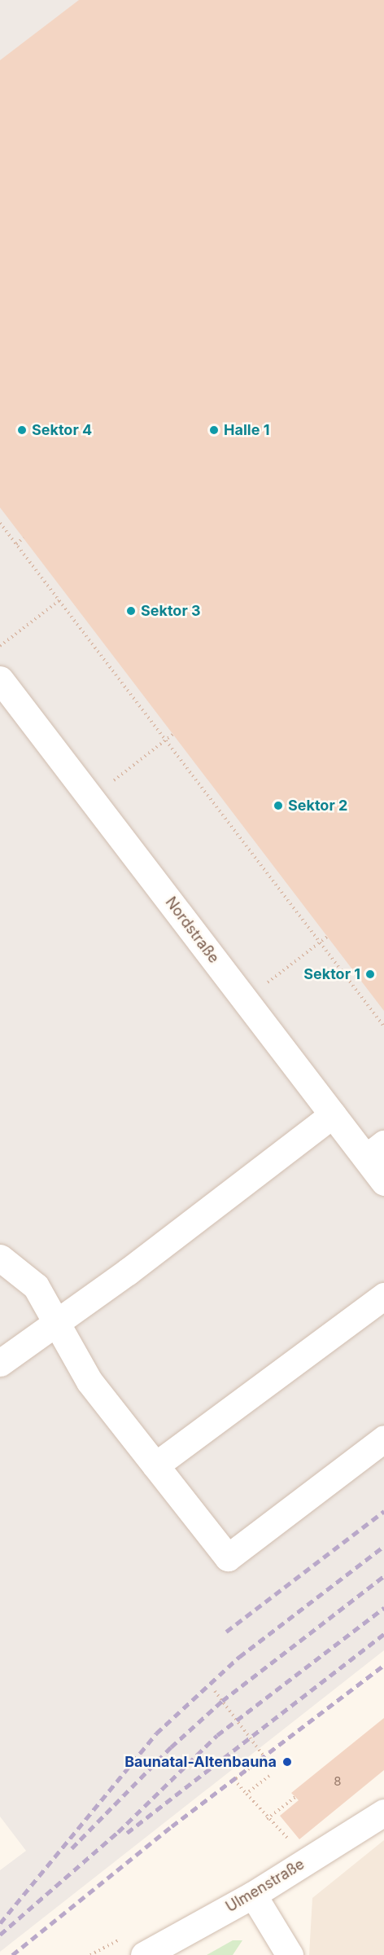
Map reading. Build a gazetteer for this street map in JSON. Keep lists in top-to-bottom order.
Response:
{
  "streets": {
    "street": ["Nordstraße", "Ulmenstraße"]
  },
  "places": [
    "Sektor 4",
    "Halle 1",
    "Sektor 3",
    "Sektor 2",
    "Sektor 1",
    "Baunatal-Altenbauna"
  ],
  "house_numbers": ["8"]
}
